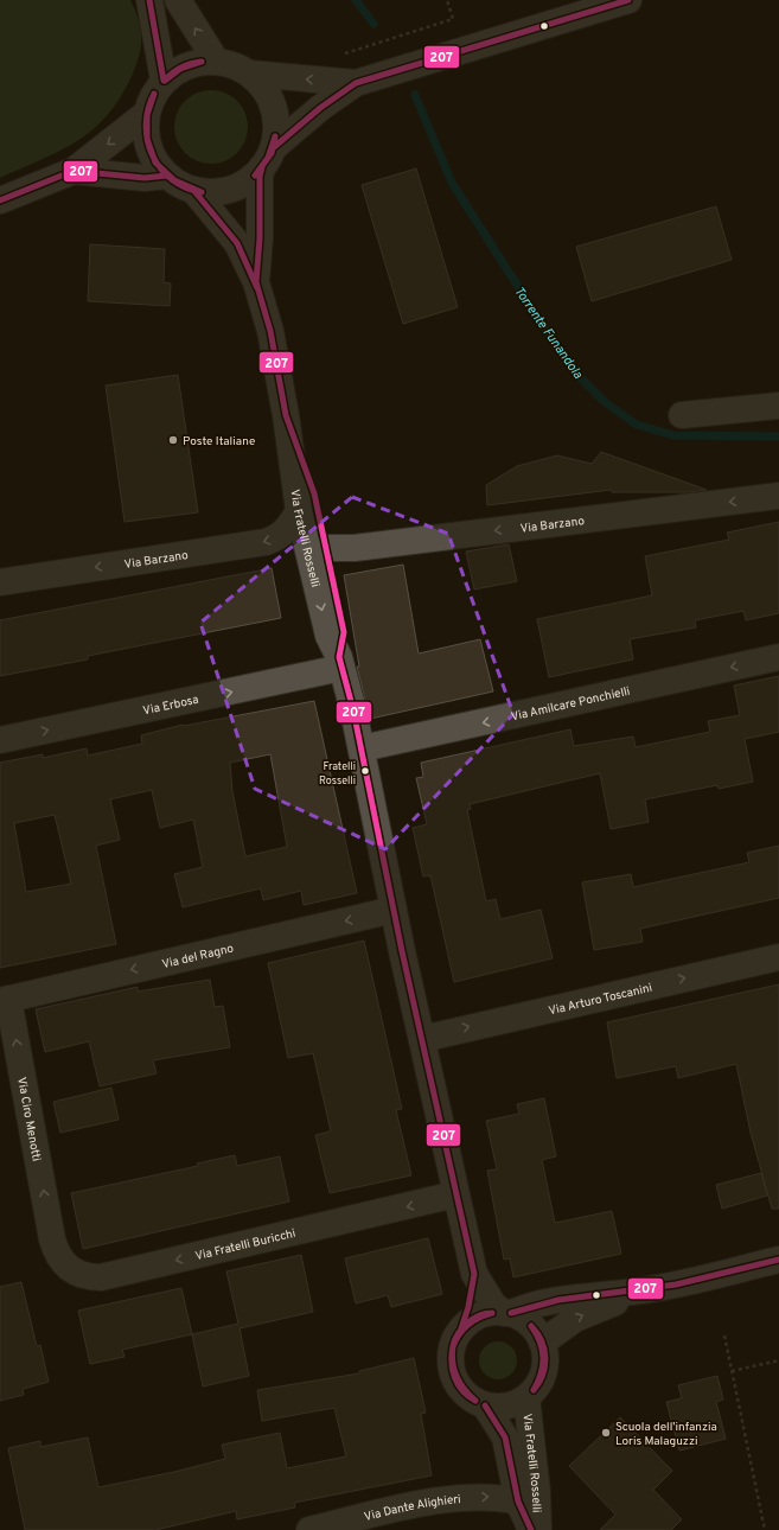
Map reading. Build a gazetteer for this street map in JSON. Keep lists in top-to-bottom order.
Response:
{
  "streets": {
    "street": [
      "Via Barzano",
      "Via Fratelli Rosselli",
      "Via Amilcare Ponchielli",
      "Via Erbosa",
      "Via del Ragno",
      "Via Arturo Toscanini",
      "Via Ciro Menotti",
      "Via Fratelli Buricchi",
      "Via Dante Alighieri"
    ]
  },
  "crossings": [
    ["Via Barzano", "Via Fratelli Rosselli"],
    ["Via Fratelli Rosselli", "Via Amilcare Ponchielli"],
    ["Via Fratelli Rosselli", "Via Erbosa"],
    ["Via Fratelli Rosselli", "Via del Ragno"],
    ["Via Fratelli Rosselli", "Via Arturo Toscanini"],
    ["Via Fratelli Rosselli", "Via Fratelli Buricchi"],
    ["Via Fratelli Rosselli", "Via Dante Alighieri"],
    ["Via del Ragno", "Via Ciro Menotti"],
    ["Via Ciro Menotti", "Via Fratelli Buricchi"]
  ],
  "one_way": [
    "Via Barzano",
    "Via Amilcare Ponchielli",
    "Via Erbosa",
    "Via del Ragno",
    "Via Arturo Toscanini",
    "Via Ciro Menotti",
    "Via Fratelli Buricchi"
  ],
  "water": ["Torrente Funandola"],
  "places": ["Poste Italiane", "Fratelli Rosselli", "Scuola dell'infanzia Loris Malaguzzi"],
  "lines": ["transit line 207"]
}
